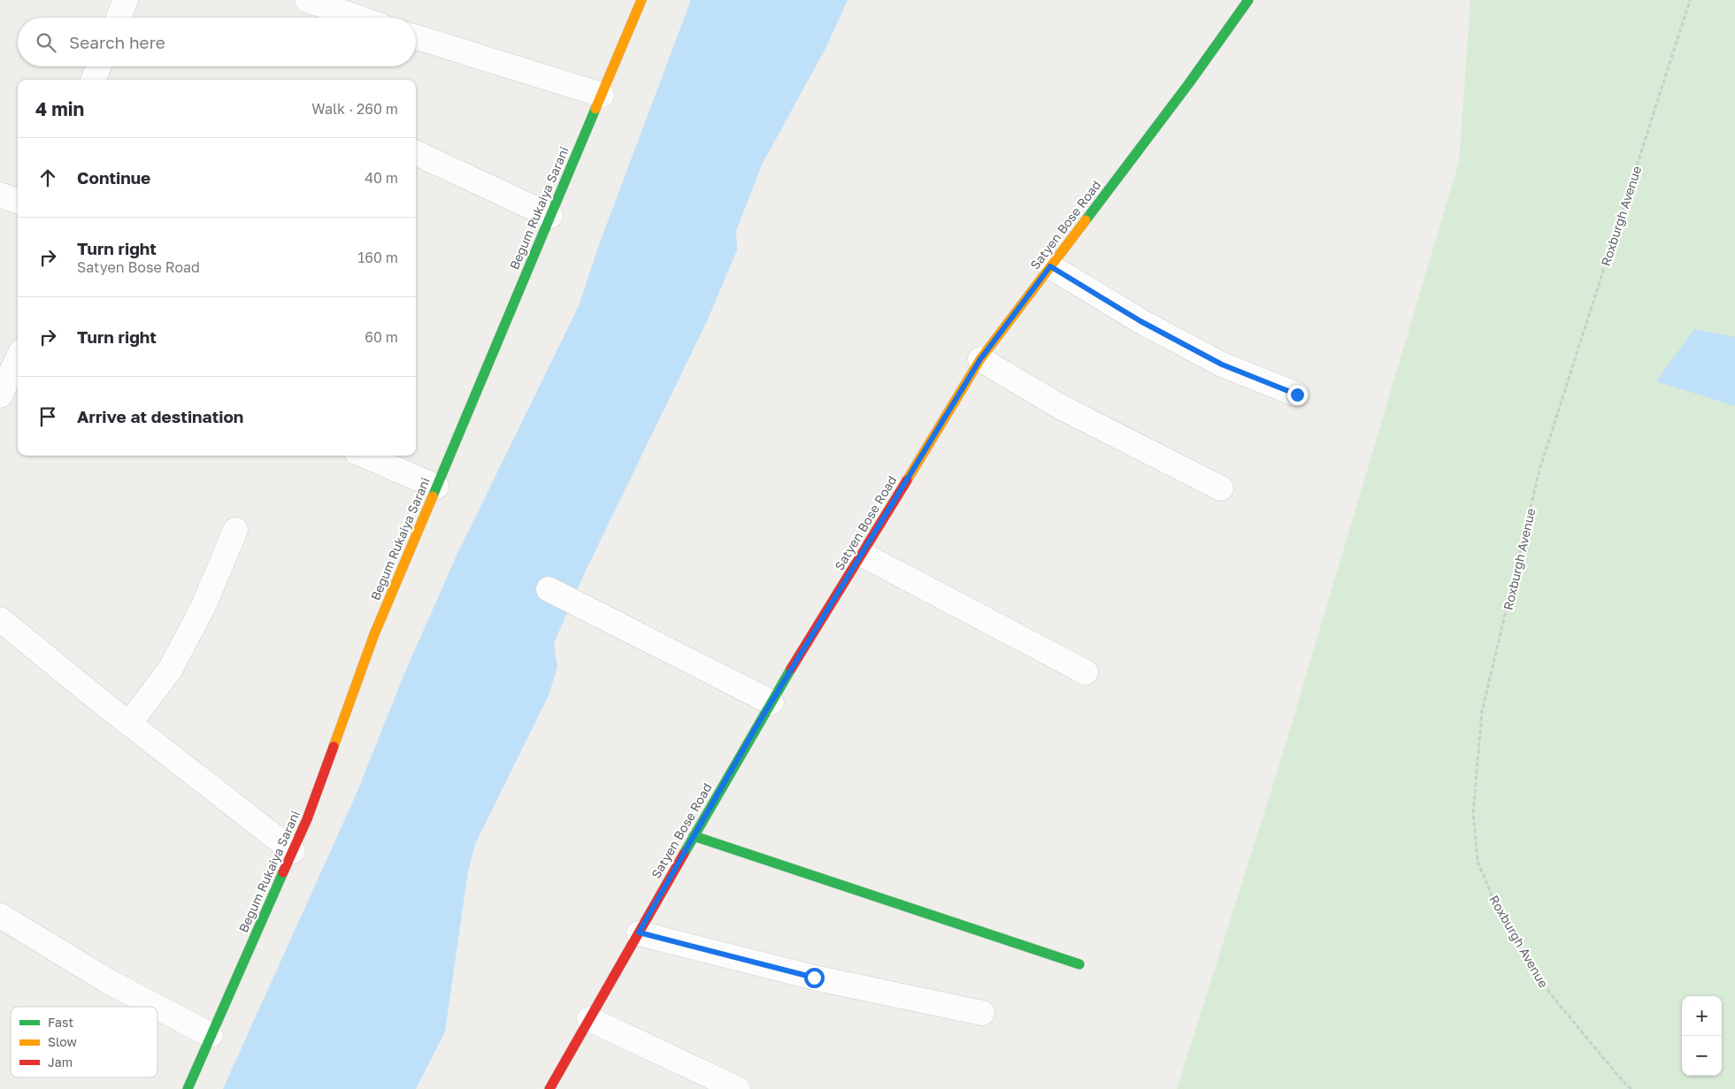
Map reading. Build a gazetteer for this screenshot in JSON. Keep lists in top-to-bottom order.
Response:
{
  "streets": {
    "street": ["Begum Rukaiya Sarani", "Satyen Bose Road"],
    "path": ["Roxburgh Avenue"]
  },
  "legend": ["Fast", "Slow", "Jam"],
  "page": {
    "search": "Search here",
    "heading": ["4 min", "Walk · 260 m"],
    "list": [
      ["Continue", "40 m"],
      ["Turn right", "Satyen Bose Road", "160 m"],
      ["Turn right", "60 m"],
      "Arrive at destination"
    ],
    "map_buttons": ["+", "−"]
  }
}
